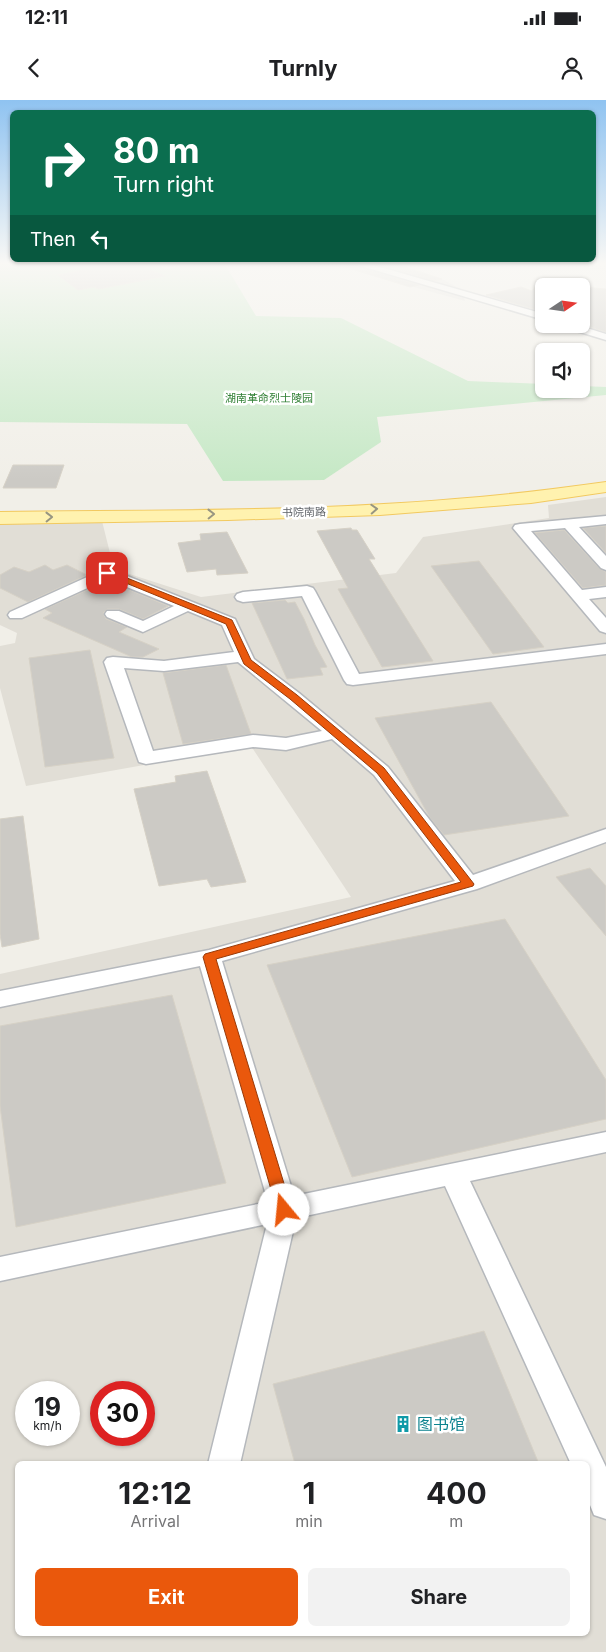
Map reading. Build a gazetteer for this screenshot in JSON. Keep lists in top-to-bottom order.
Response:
{
  "streets": {
    "main road": ["书院南路"]
  },
  "parks": ["湖南革命烈士陵园"],
  "places": {
    "building": ["图书馆"]
  },
  "north": "right",
  "page": {
    "status": "12:11",
    "header": "Turnly",
    "turn": ["80 m", "Turn right"],
    "then": "Then",
    "speed": "19 km/h",
    "limit": "30",
    "eta": [
      "12:12",
      "Arrival",
      "1",
      "min",
      "400",
      "m"
    ],
    "buttons": ["Exit", "Share"]
  }
}
